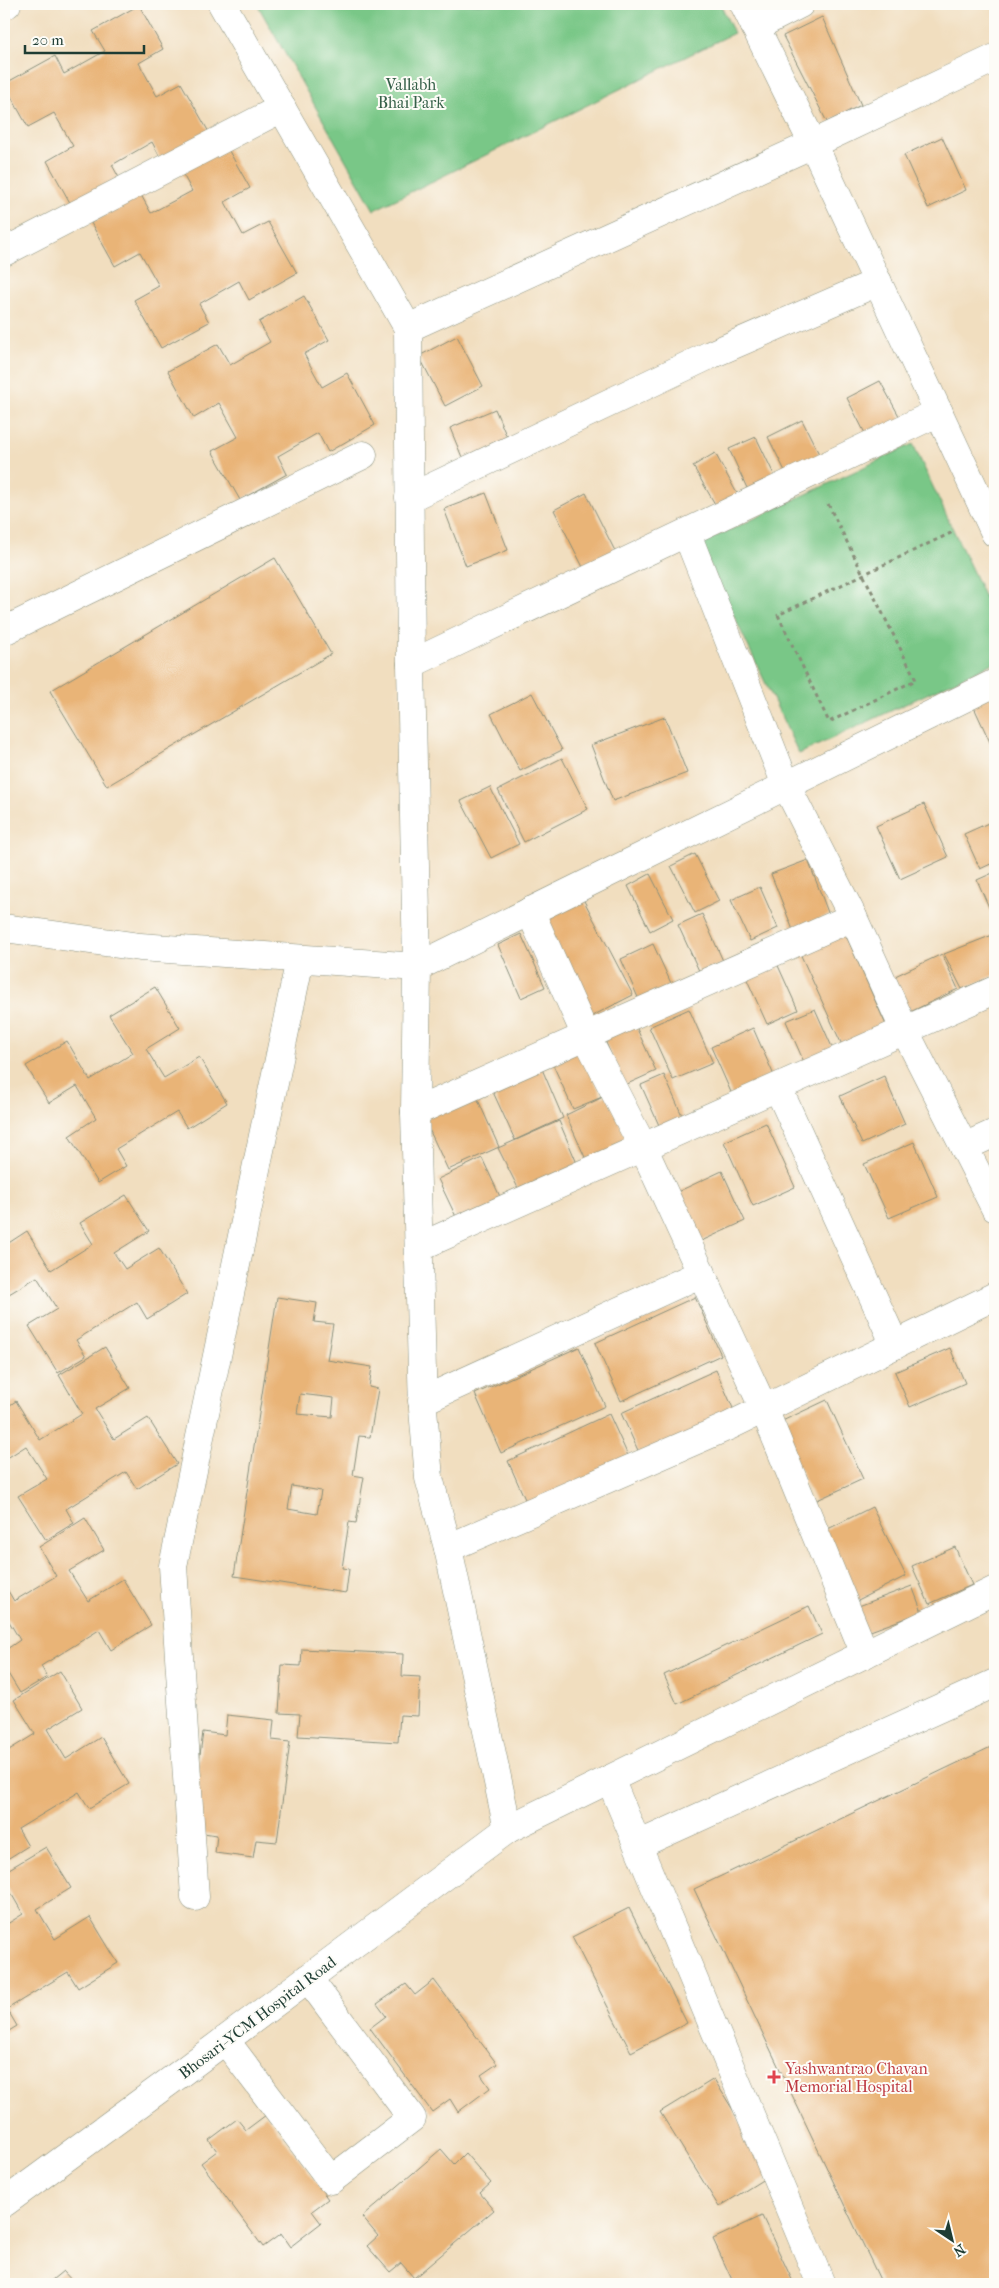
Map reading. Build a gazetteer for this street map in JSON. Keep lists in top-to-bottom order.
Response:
{
  "streets": {
    "street": ["Bhosari-YCM Hospital Road"]
  },
  "parks": ["Vallabh Bhai Park"],
  "places": {
    "health": ["Yashwantrao Chavan Memorial Hospital"]
  },
  "scale_bar": "20 m",
  "north": "bottom right"
}
